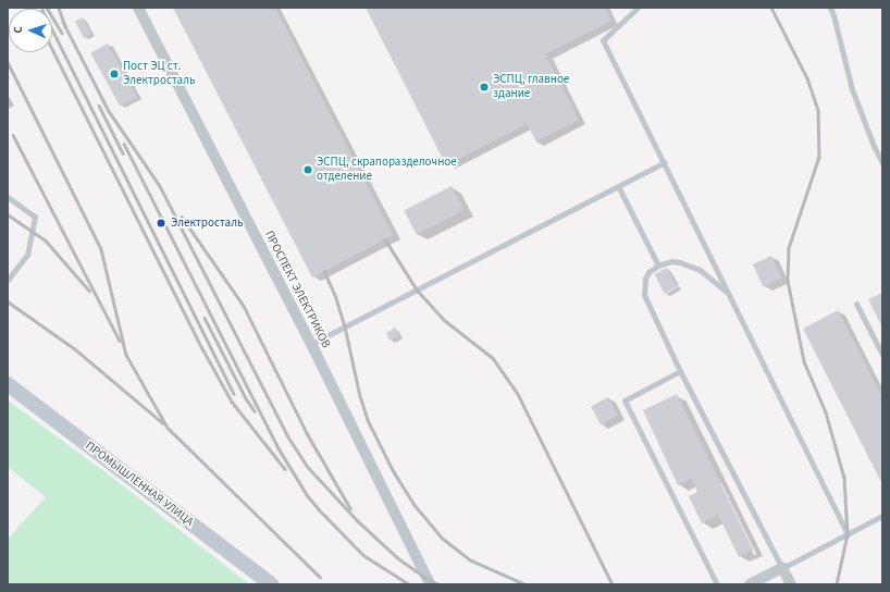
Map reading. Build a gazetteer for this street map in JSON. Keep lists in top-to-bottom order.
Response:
{
  "streets": {
    "street": ["ПРОСПЕКТ ЭЛЕКТРИКОВ", "ПРОМЫШЛЕННАЯ УЛИЦА"]
  },
  "places": [
    "Пост ЭЦ ст. Электросталь",
    "ЭСПЦ, главное здание",
    "ЭСПЦ, скрапоразделочное отделение",
    "Электросталь"
  ],
  "north": "left"
}
